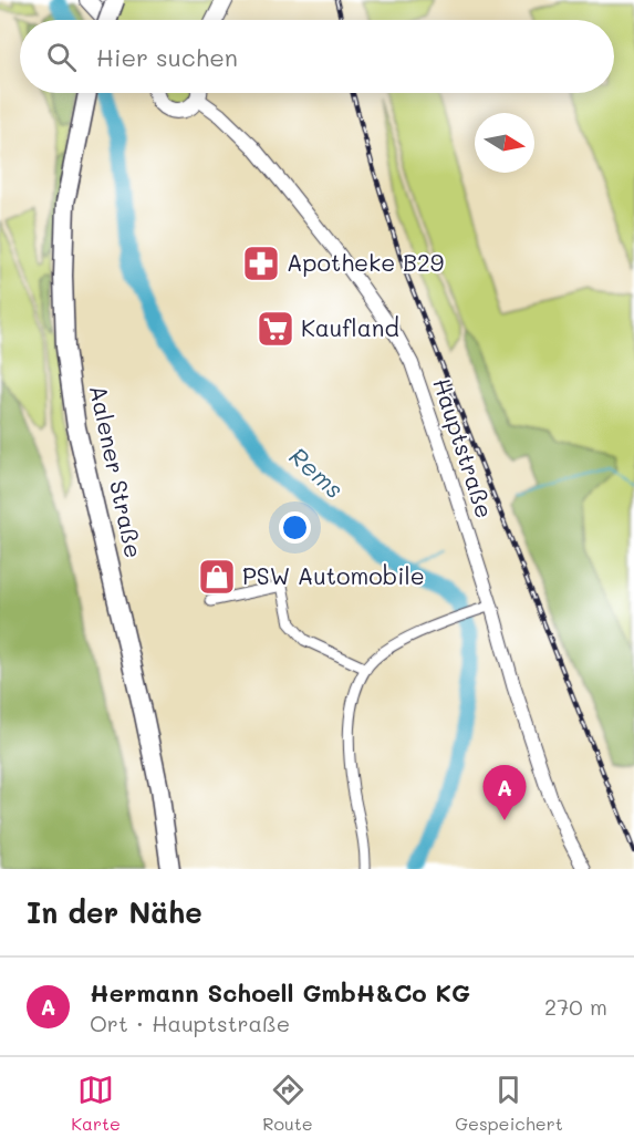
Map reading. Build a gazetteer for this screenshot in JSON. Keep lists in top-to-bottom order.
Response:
{
  "streets": {
    "highway": ["Aalener Straße"],
    "street": ["Hauptstraße"]
  },
  "water": ["Rems"],
  "places": {
    "pharmacy": ["Apotheke B29"],
    "supermarket": ["Kaufland"],
    "shop": ["PSW Automobile"]
  },
  "north": "right",
  "page": {
    "search": "Hier suchen",
    "pins": "A",
    "heading": "In der Nähe",
    "list": [
      {
        "mark": "A",
        "name": "Hermann Schoell GmbH&Co KG",
        "note": "Ort · Hauptstraße",
        "value": "270 m"
      }
    ],
    "nav": ["Karte", "Route", "Gespeichert"]
  }
}
